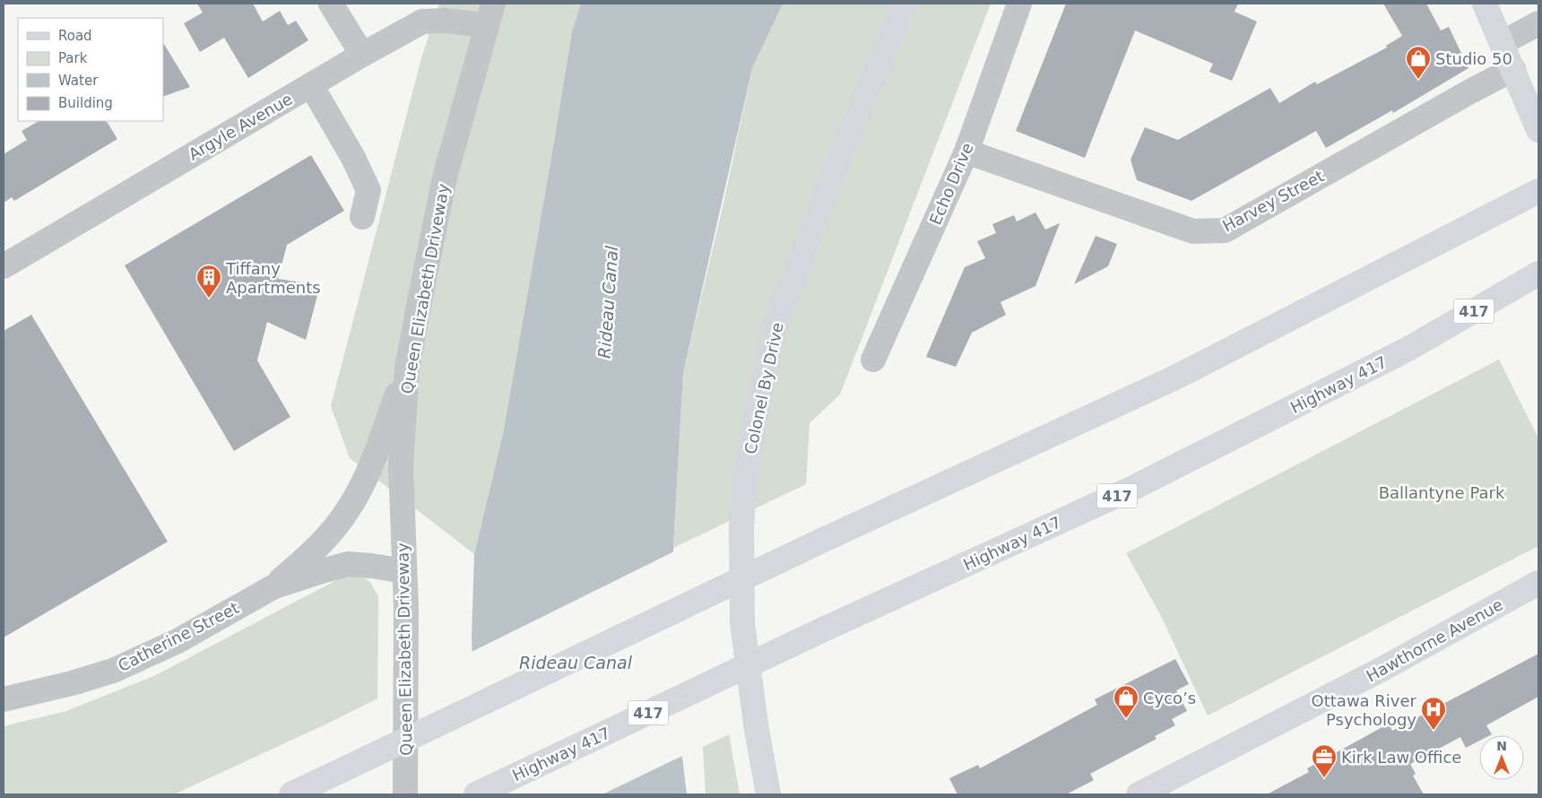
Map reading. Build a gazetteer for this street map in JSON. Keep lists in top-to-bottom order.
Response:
{
  "streets": {
    "main road": [
      "417",
      "Highway 417",
      "Colonel By Drive",
      "Hawthorne Avenue"
    ],
    "street": [
      "Argyle Avenue",
      "Echo Drive",
      "Harvey Street",
      "Queen Elizabeth Driveway",
      "Catherine Street"
    ]
  },
  "crossings": [
    ["Argyle Avenue", "Queen Elizabeth Driveway"],
    ["Echo Drive", "Harvey Street"]
  ],
  "water": ["Rideau Canal"],
  "parks": ["Ballantyne Park"],
  "places": {
    "shop": ["Studio 50", "Cyco’s"],
    "building": ["Tiffany Apartments"],
    "hospital": ["Ottawa River Psychology"],
    "office": ["Kirk Law Office"]
  },
  "legend": [
    "Road",
    "Park",
    "Water",
    "Building"
  ],
  "north": "top"
}
